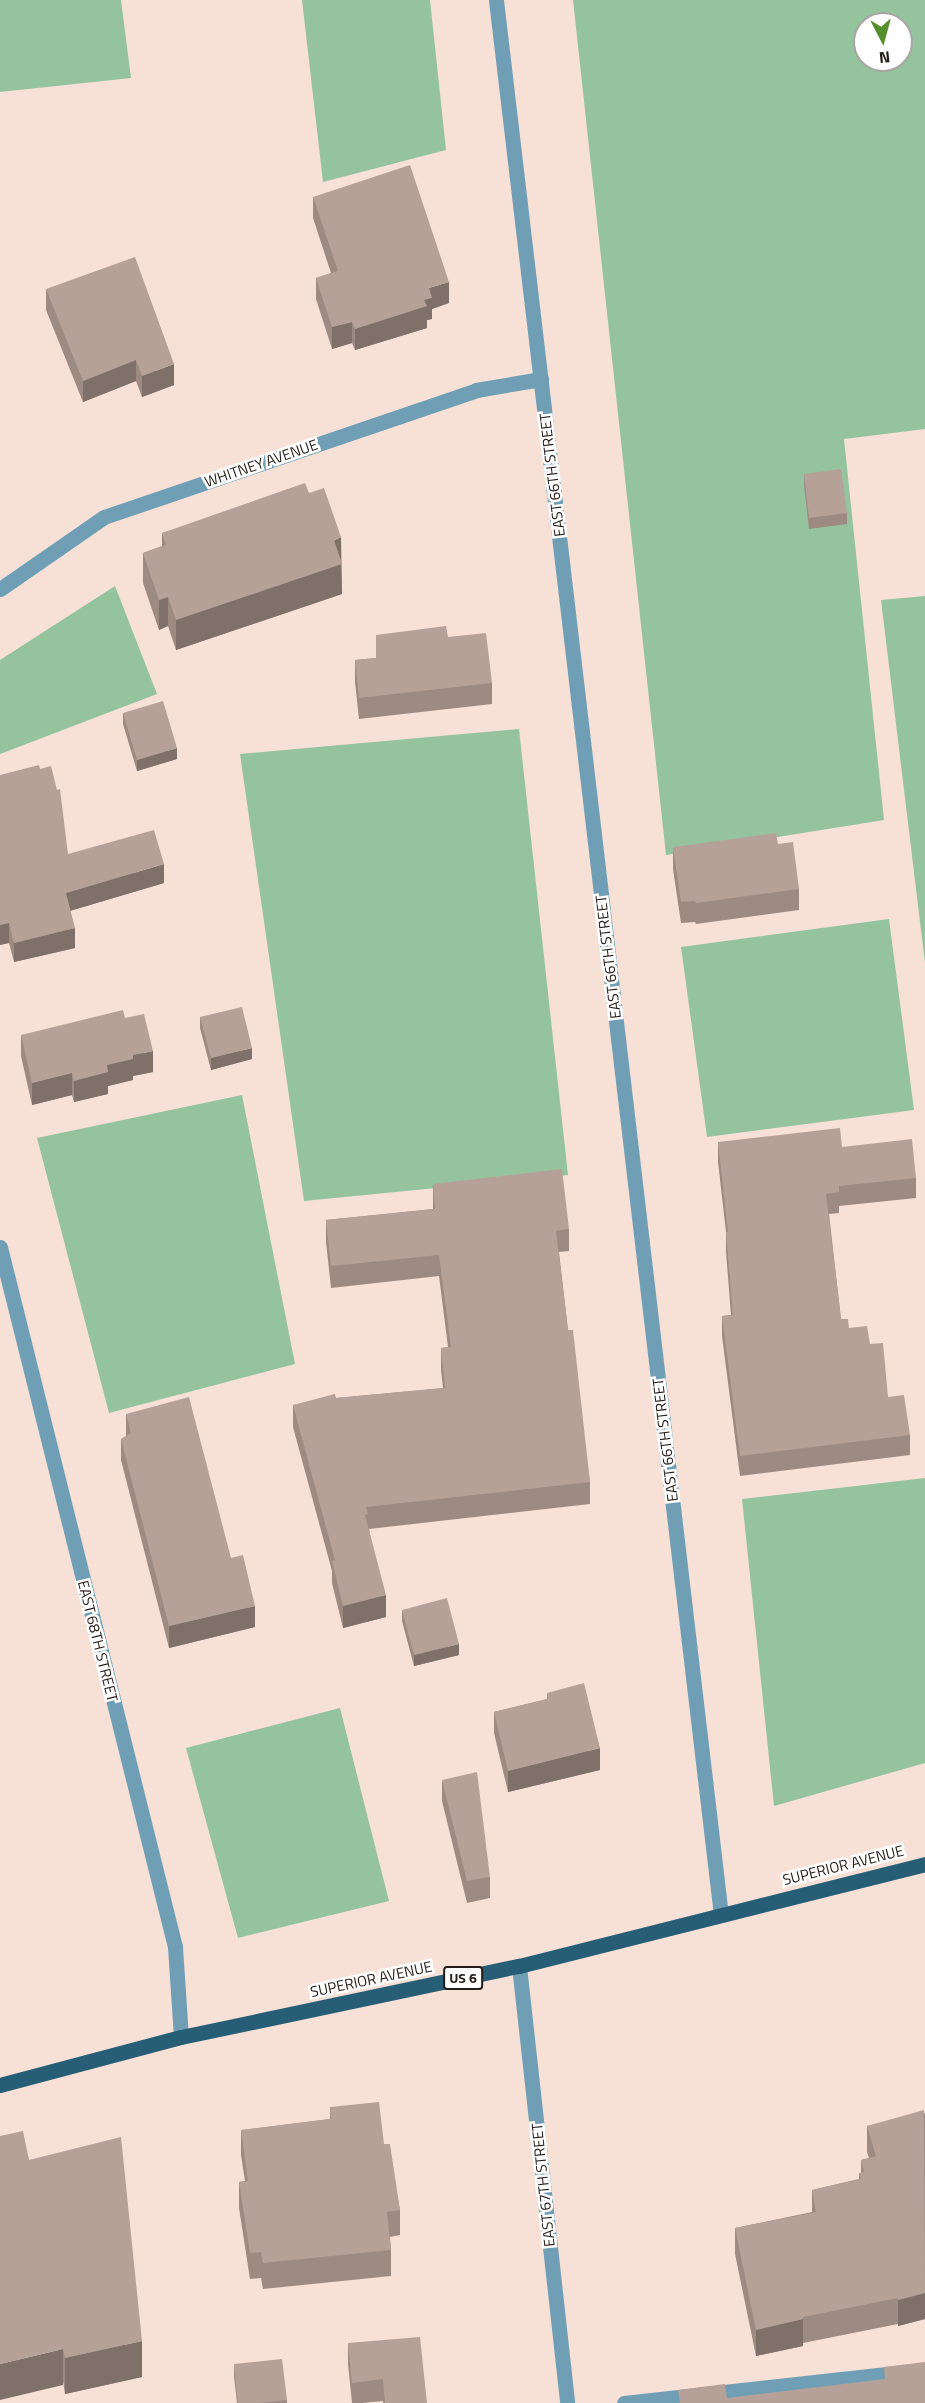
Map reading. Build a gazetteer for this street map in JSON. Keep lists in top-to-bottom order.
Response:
{
  "streets": {
    "main road": ["SUPERIOR AVENUE", "US 6"],
    "street": [
      "WHITNEY AVENUE",
      "EAST 66TH STREET",
      "EAST 68TH STREET",
      "EAST 67TH STREET"
    ]
  },
  "crossings": [
    ["WHITNEY AVENUE", "EAST 66TH STREET"],
    ["EAST 66TH STREET", "SUPERIOR AVENUE"],
    ["EAST 68TH STREET", "SUPERIOR AVENUE"],
    ["SUPERIOR AVENUE", "EAST 67TH STREET"]
  ],
  "north": "bottom"
}
